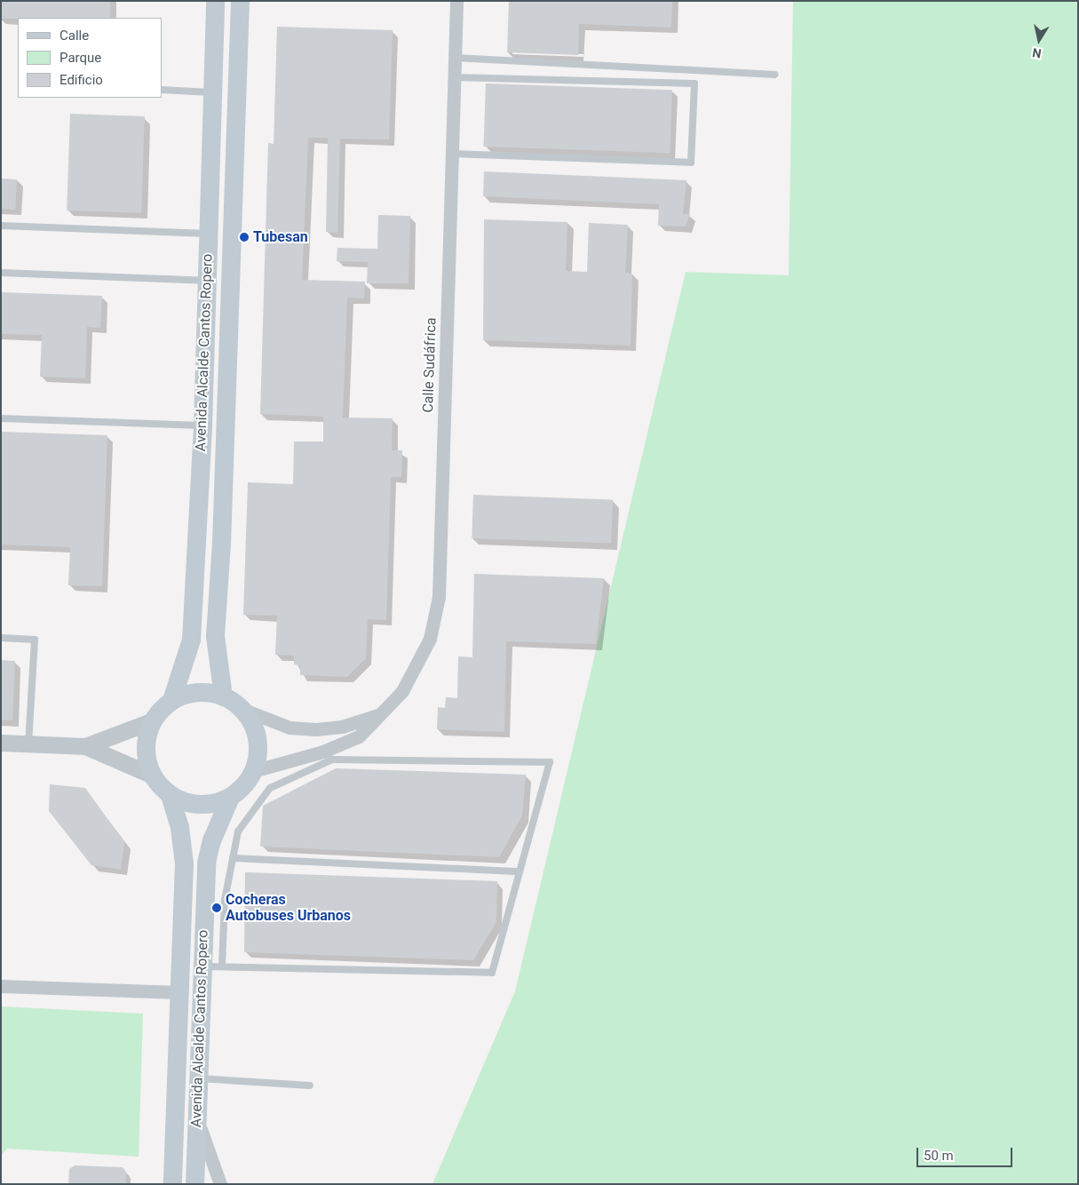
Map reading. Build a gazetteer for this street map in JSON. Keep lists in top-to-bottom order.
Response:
{
  "streets": {
    "main road": ["Avenida Alcalde Cantos Ropero"],
    "street": ["Calle Sudáfrica"]
  },
  "crossings": [
    ["Avenida Alcalde Cantos Ropero", "Calle Sudáfrica"]
  ],
  "places": ["Tubesan", "Cocheras Autobuses Urbanos"],
  "legend": ["Calle", "Parque", "Edificio"],
  "scale_bar": "50 m",
  "north": "bottom"
}
